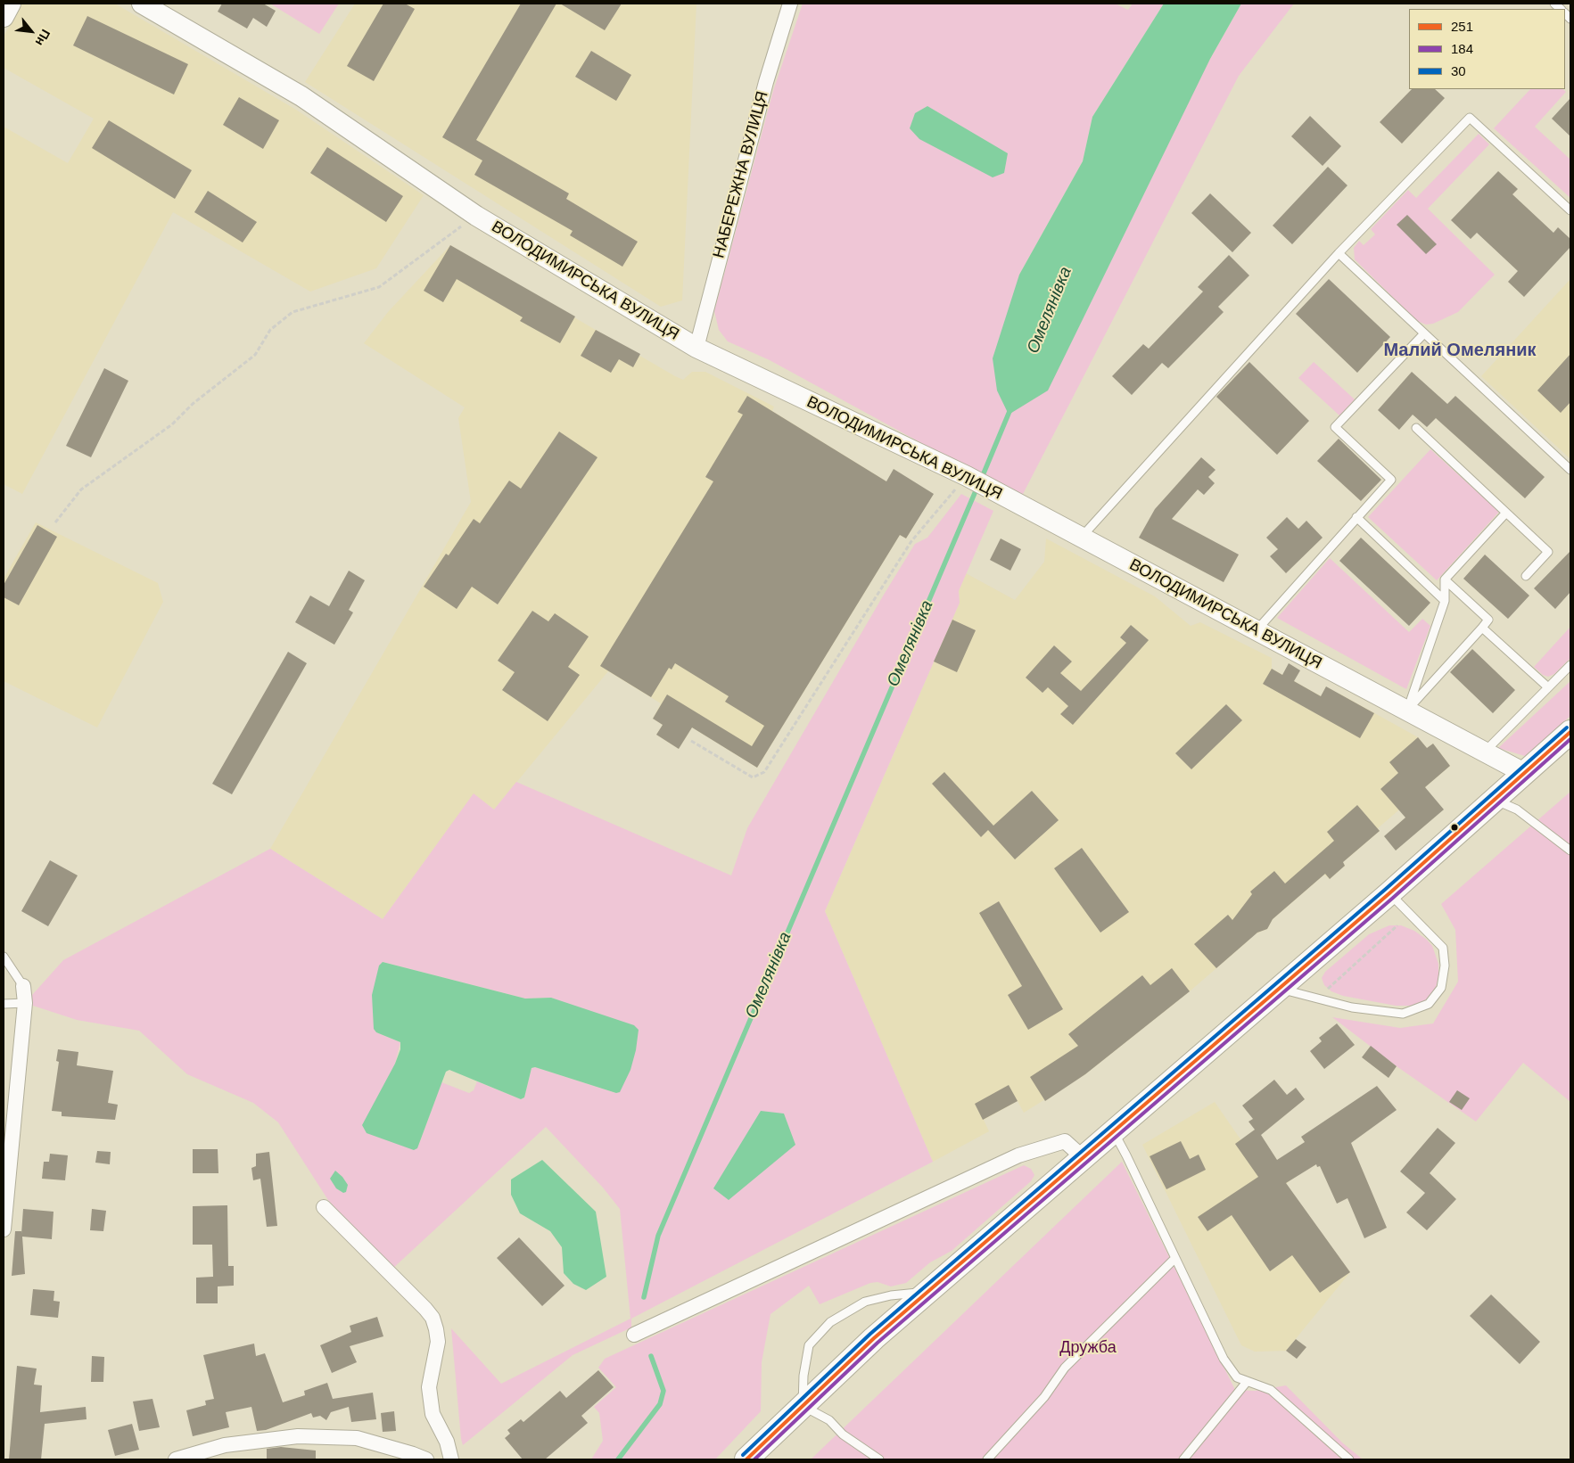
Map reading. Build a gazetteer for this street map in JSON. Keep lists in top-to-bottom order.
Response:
{
  "streets": {
    "street": ["НАБЕРЕЖНА ВУЛИЦЯ", "ВОЛОДИМИРСЬКА ВУЛИЦЯ"]
  },
  "crossings": [
    ["НАБЕРЕЖНА ВУЛИЦЯ", "ВОЛОДИМИРСЬКА ВУЛИЦЯ"]
  ],
  "districts": ["Малий Омеляник"],
  "water": ["Омелянівка"],
  "parks": ["Дружба"],
  "lines": ["transit line 30", "transit line 251", "transit line 184"],
  "legend": ["251", "184", "30"],
  "north": "bottom right"
}
